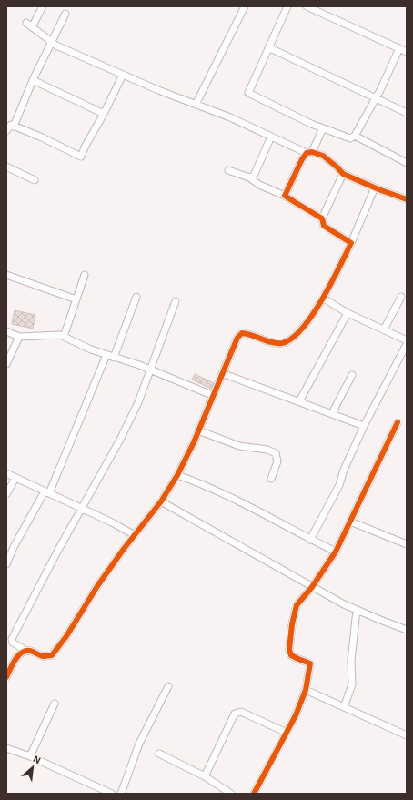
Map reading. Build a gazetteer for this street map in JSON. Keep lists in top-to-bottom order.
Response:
{
  "north": "top right"
}
